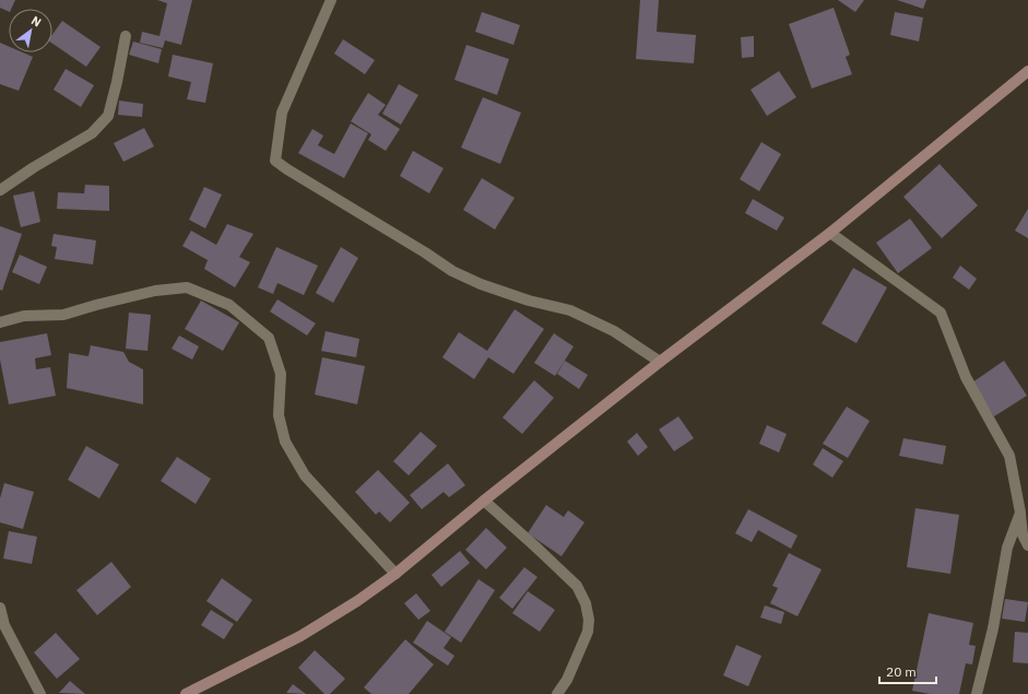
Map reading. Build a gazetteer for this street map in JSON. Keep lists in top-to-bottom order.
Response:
{
  "scale_bar": "20 m",
  "north": "top right"
}
